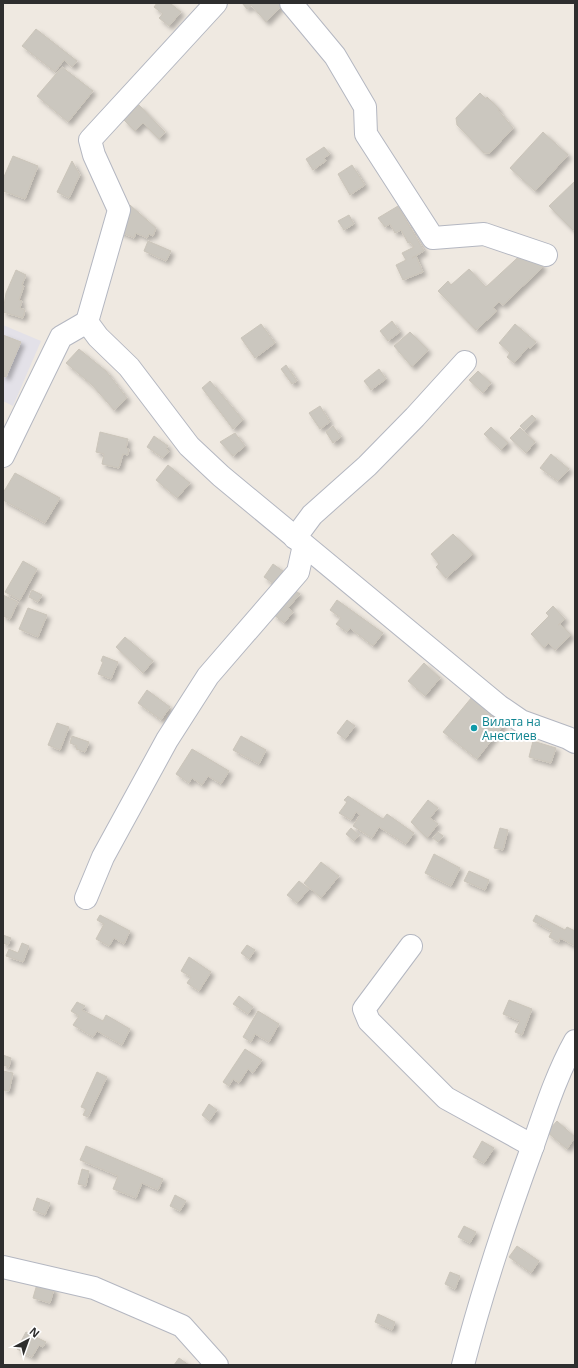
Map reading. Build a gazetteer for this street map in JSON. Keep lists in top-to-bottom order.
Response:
{
  "places": ["Вилата на Анестиев"],
  "north": "top right"
}
